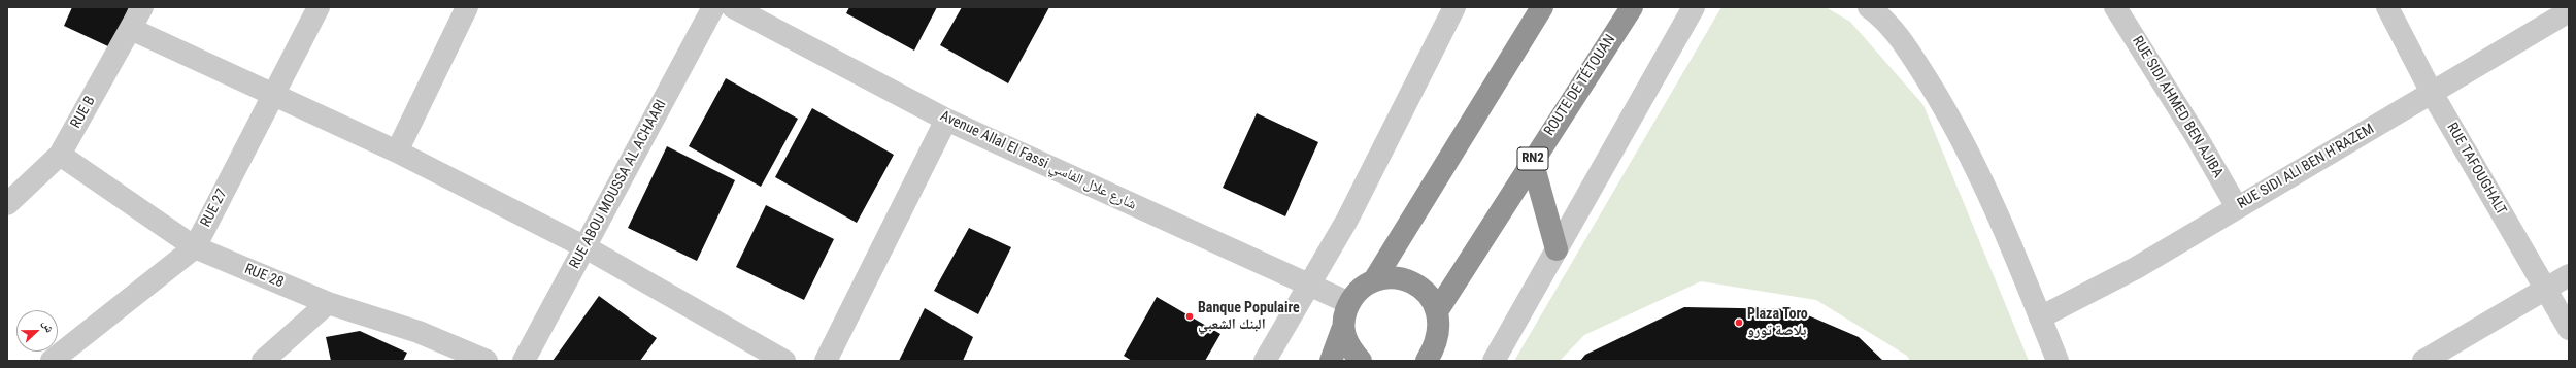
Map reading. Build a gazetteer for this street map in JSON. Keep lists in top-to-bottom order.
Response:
{
  "streets": {
    "highway": ["ROUTE DE TÉTOUAN", "RN2"],
    "street": [
      "RUE SIDI AHMED BEN AJIBA",
      "RUE B",
      "Avenue Allal El Fassi شارع علال الفاسي",
      "RUE SIDI ALI BEN H'RAZEM",
      "RUE TAFOUGHALT",
      "RUE ABOU MOUSSA AL ACHAARI",
      "RUE 27",
      "RUE 28"
    ]
  },
  "crossings": [
    ["RUE SIDI AHMED BEN AJIBA", "RUE SIDI ALI BEN H'RAZEM"],
    ["RUE B", "RUE 28"],
    ["RUE SIDI ALI BEN H'RAZEM", "RUE TAFOUGHALT"],
    ["RUE 27", "RUE 28"]
  ],
  "places": ["Banque Populaire البنك الشعبي", "Plaza Toro بلاصة تورو"],
  "north": "right"
}
